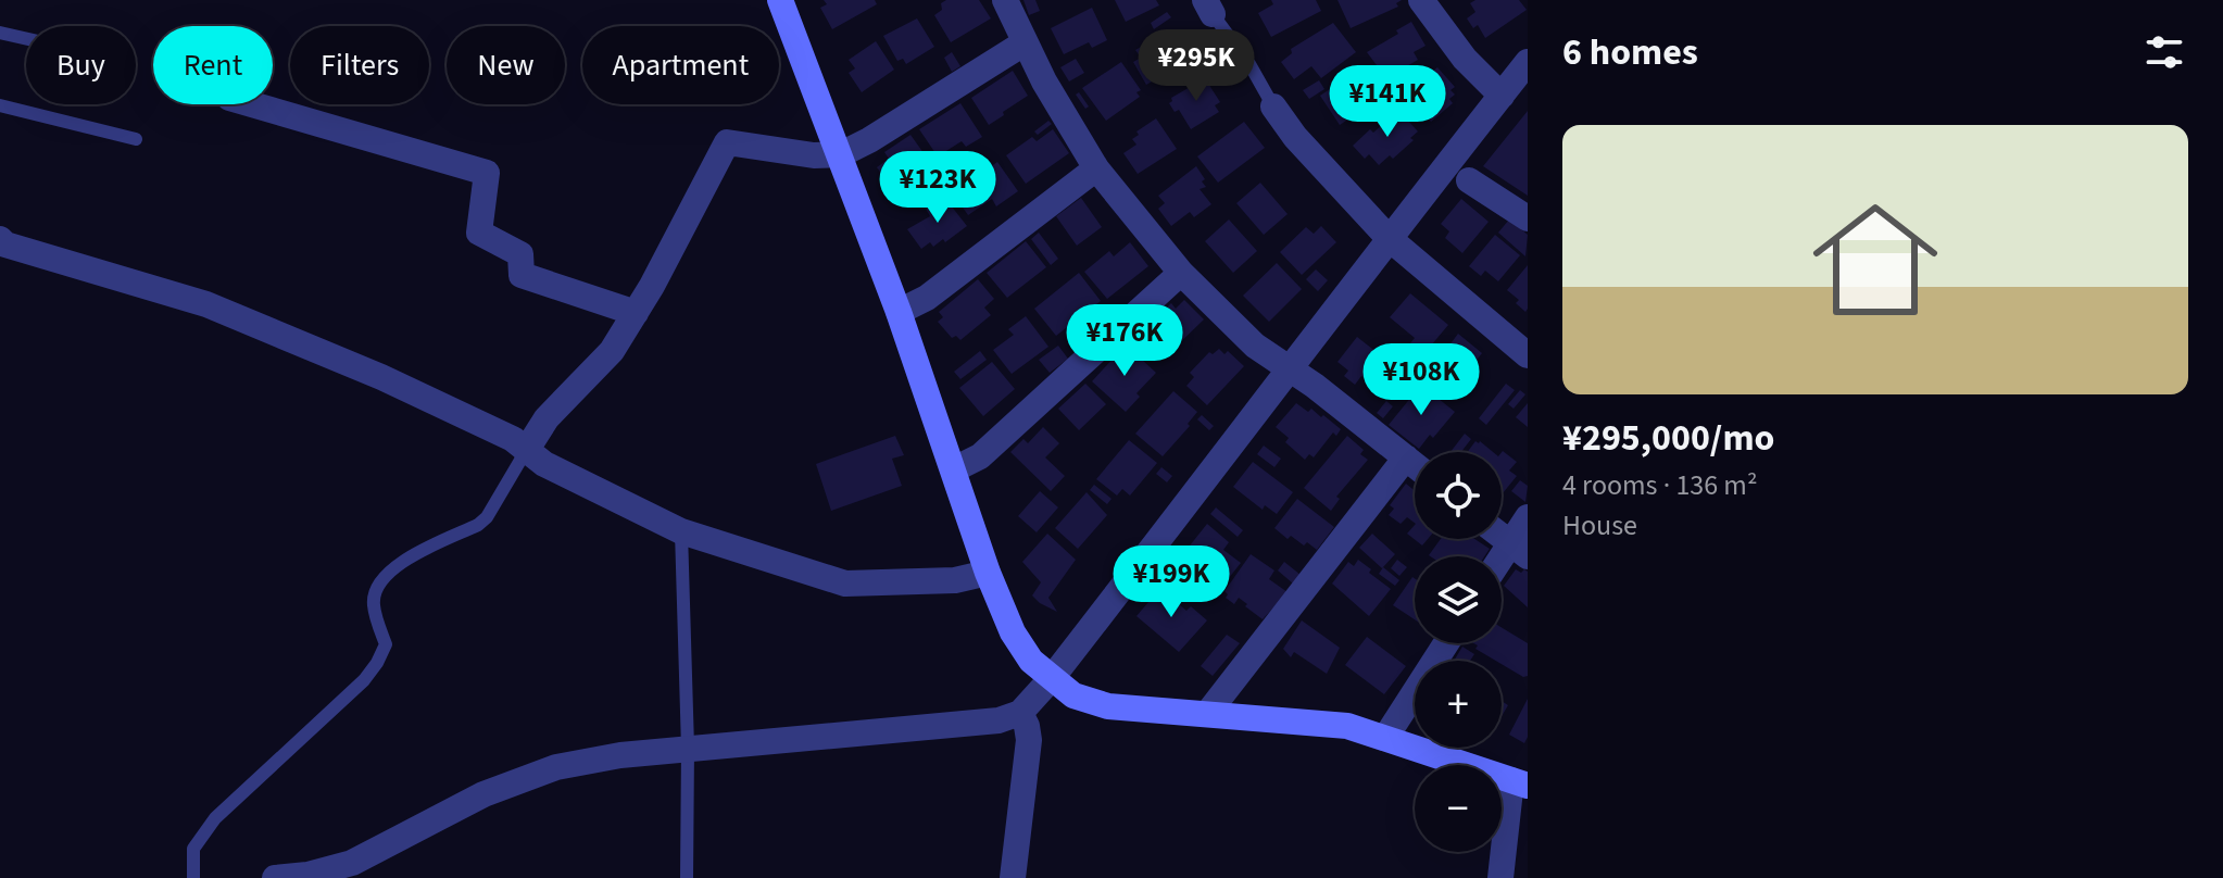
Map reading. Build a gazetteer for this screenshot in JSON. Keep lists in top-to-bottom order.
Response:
{
  "page": {
    "heading": "6 homes",
    "chip": [
      "Buy",
      "Rent",
      "Filters",
      "New",
      "Apartment"
    ],
    "price": [
      "¥295K",
      "¥141K",
      "¥123K",
      "¥176K",
      "¥108K",
      "¥199K"
    ],
    "list": [
      {
        "name": "¥295,000/mo",
        "note": "4 rooms · 136 m² · House"
      }
    ],
    "map_buttons": ["+", "−"]
  }
}
